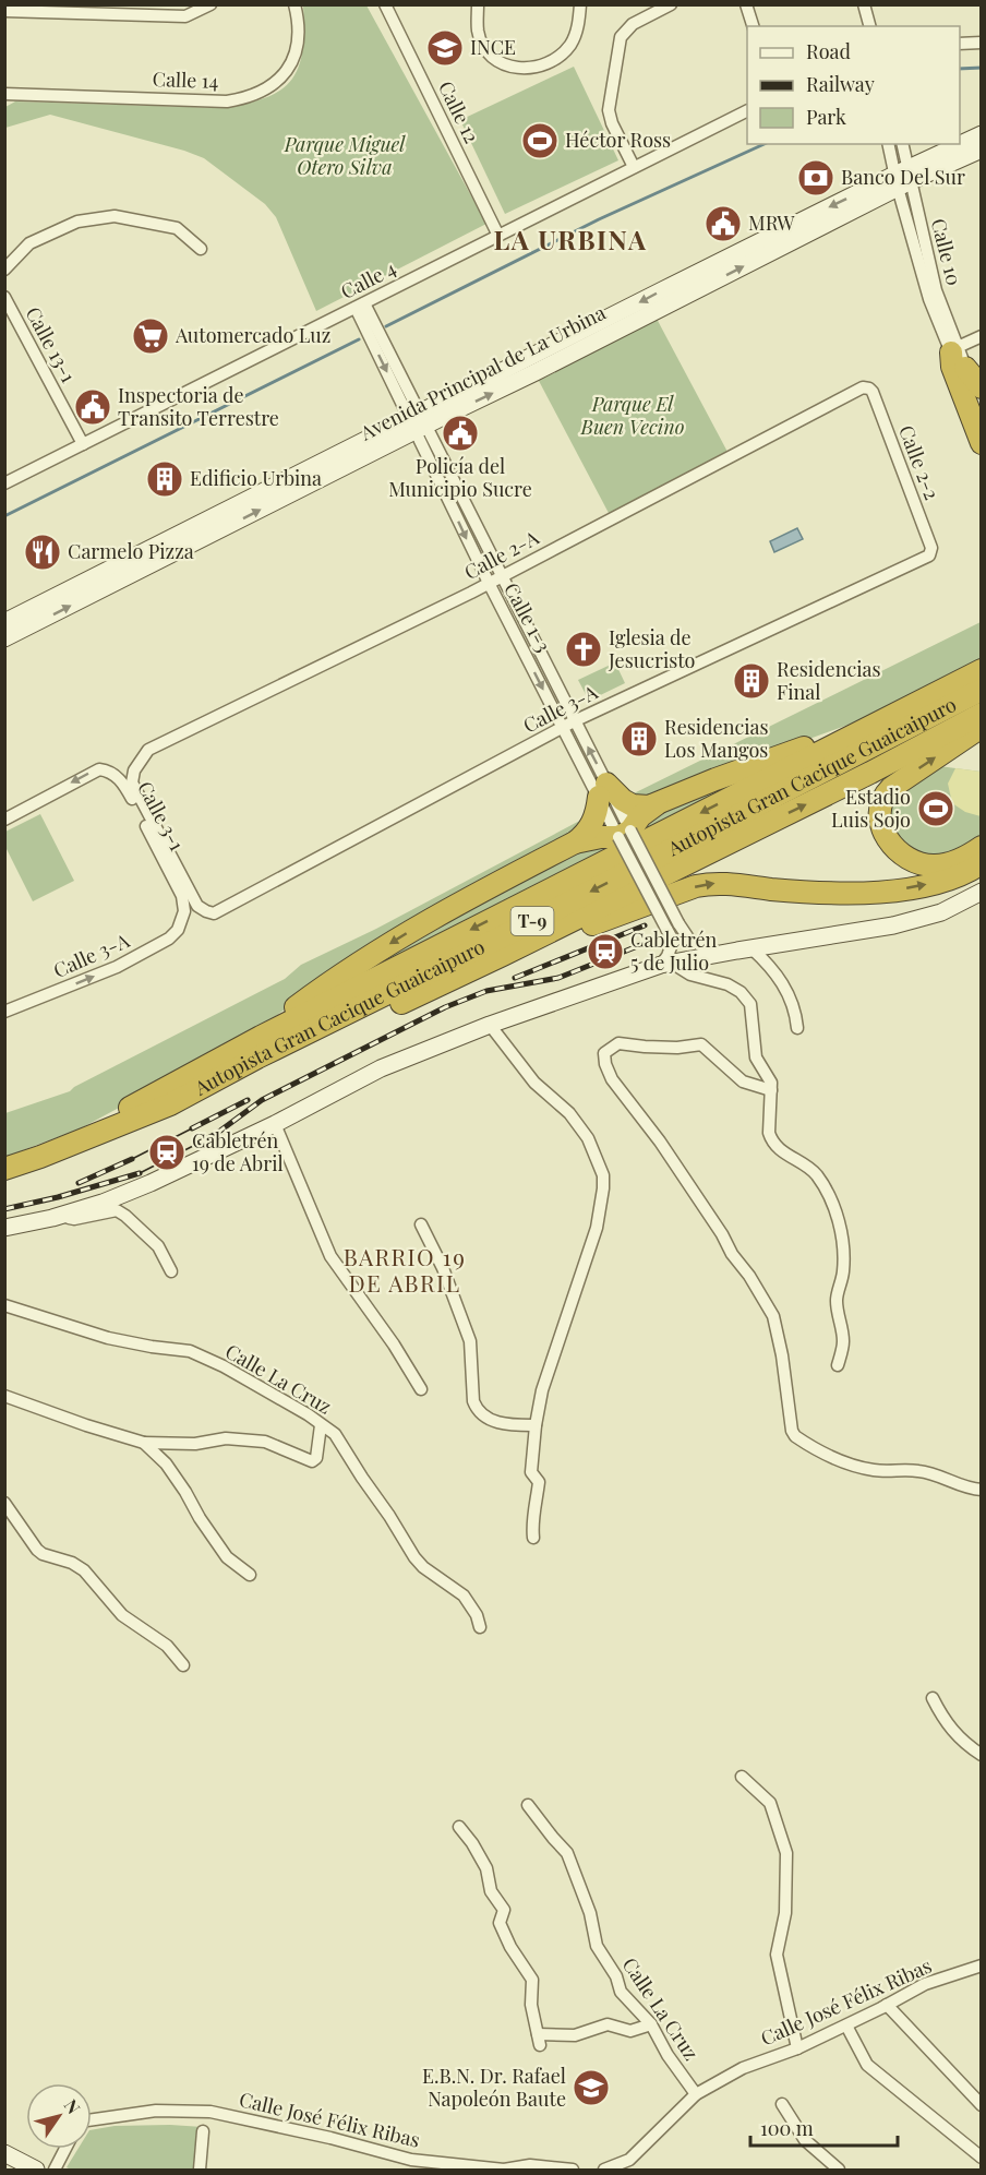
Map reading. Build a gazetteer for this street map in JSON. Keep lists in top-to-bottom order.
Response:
{
  "streets": {
    "highway": ["Autopista Gran Cacique Guaicaipuro", "T-9"],
    "main road": ["Avenida Principal de La Urbina"],
    "street": [
      "Calle 14",
      "Calle 12",
      "Calle 10",
      "Calle 4",
      "Calle 13-1",
      "Calle 2-2",
      "Calle 2-A",
      "Calle 1-3",
      "Calle 3-A",
      "Calle 3-1",
      "Calle La Cruz",
      "Calle José Félix Ribas"
    ]
  },
  "crossings": [
    ["Calle 12", "Calle 4"],
    ["Calle 10", "Avenida Principal de La Urbina"],
    ["Calle 4", "Calle 13-1"],
    ["Calle 4", "Calle 1-3"],
    ["Avenida Principal de La Urbina", "Calle 1-3"],
    ["Calle 2-2", "Calle 2-A"],
    ["Calle 2-2", "Calle 3-A"],
    ["Calle 2-A", "Calle 1-3"],
    ["Calle 2-A", "Calle 3-A"],
    ["Calle 1-3", "Calle 3-A"],
    ["Calle 3-A", "Calle 3-1"],
    ["Calle La Cruz", "Calle José Félix Ribas"]
  ],
  "districts": ["LA URBINA", "BARRIO 19 DE ABRIL"],
  "parks": ["Parque Miguel Otero Silva", "Parque El Buen Vecino"],
  "places": {
    "school or university": ["INCE", "E.B.N. Dr. Rafael Napoleón Baute"],
    "sports": ["Héctor Ross", "Estadio Luis Sojo"],
    "bank": ["Banco Del Sur"],
    "public building": ["MRW", "Inspectoria de Transito Terrestre", "Policía del Municipio Sucre"],
    "supermarket": ["Automercado Luz"],
    "building": ["Edificio Urbina", "Residencias Final", "Residencias Los Mangos"],
    "restaurant": ["Carmelo Pizza"],
    "church": ["Iglesia de Jesucristo"],
    "station": ["Cabletrén 5 de Julio", "Cabletrén 19 de Abril"]
  },
  "legend": ["Road", "Railway", "Park"],
  "scale_bar": "100 m",
  "north": "top right"
}
